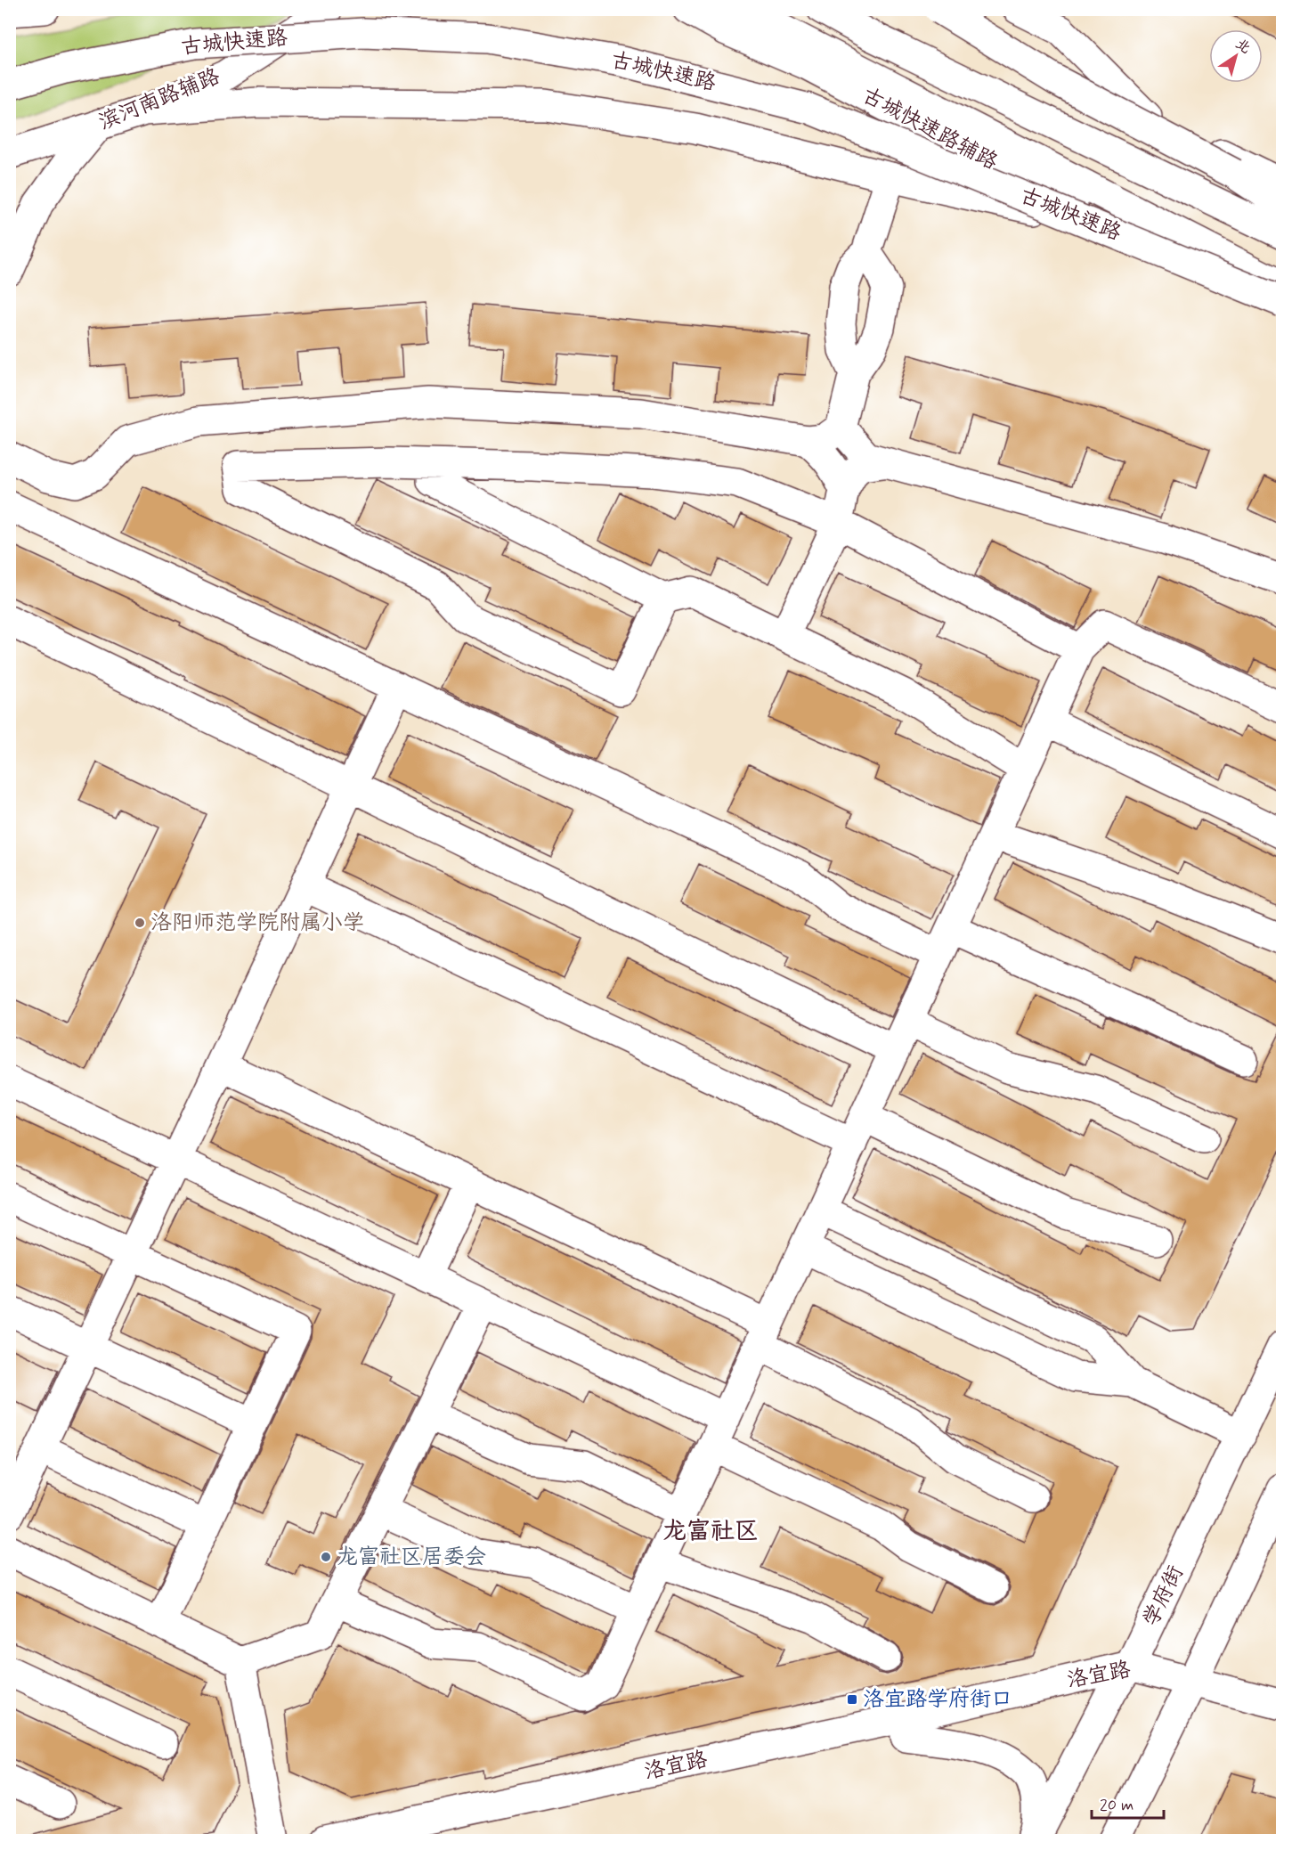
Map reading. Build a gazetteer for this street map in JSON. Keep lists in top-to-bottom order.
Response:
{
  "streets": {
    "main road": [
      "古城快速路",
      "滨河南路辅路",
      "古城快速路辅路",
      "学府街",
      "洛宜路"
    ]
  },
  "crossings": [
    ["学府街", "洛宜路"]
  ],
  "districts": ["龙富社区"],
  "places": {
    "other": ["洛阳师范学院附属小学", "龙富社区居委会"],
    "transit": ["洛宜路学府街口"]
  },
  "scale_bar": "20 m",
  "north": "top right"
}
